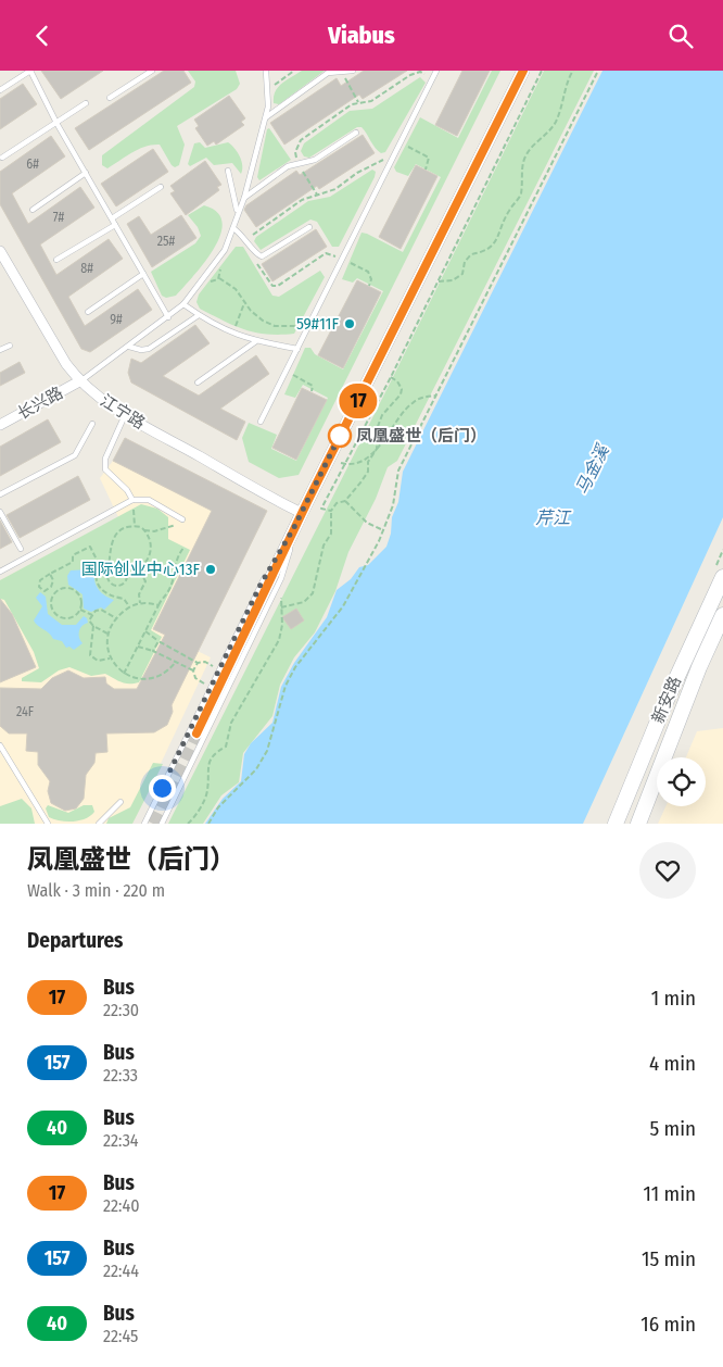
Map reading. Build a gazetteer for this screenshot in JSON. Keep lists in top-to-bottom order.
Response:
{
  "streets": {
    "main road": ["新安路"],
    "street": ["长兴路", "江宁路"]
  },
  "crossings": [
    ["长兴路", "江宁路"]
  ],
  "water": ["马金溪", "芹江"],
  "places": ["59#11F", "凤凰盛世（后门）", "国际创业中心13F"],
  "lines": ["bus line 17"],
  "house_numbers": [
    "6#",
    "7#",
    "25#",
    "8#",
    "9#",
    "24F"
  ],
  "page": {
    "header": "Viabus",
    "on_map": "17",
    "heading": [
      ["凤凰盛世（后门）", "Walk · 3 min · 220 m"],
      "Departures"
    ],
    "list": [
      {
        "mark": "17",
        "name": "Bus",
        "note": "22:30",
        "value": "1 min"
      },
      {
        "mark": "157",
        "name": "Bus",
        "note": "22:33",
        "value": "4 min"
      },
      {
        "mark": "40",
        "name": "Bus",
        "note": "22:34",
        "value": "5 min"
      },
      {
        "mark": "17",
        "name": "Bus",
        "note": "22:40",
        "value": "11 min"
      },
      {
        "mark": "157",
        "name": "Bus",
        "note": "22:44",
        "value": "15 min"
      },
      {
        "mark": "40",
        "name": "Bus",
        "note": "22:45",
        "value": "16 min"
      }
    ]
  }
}
